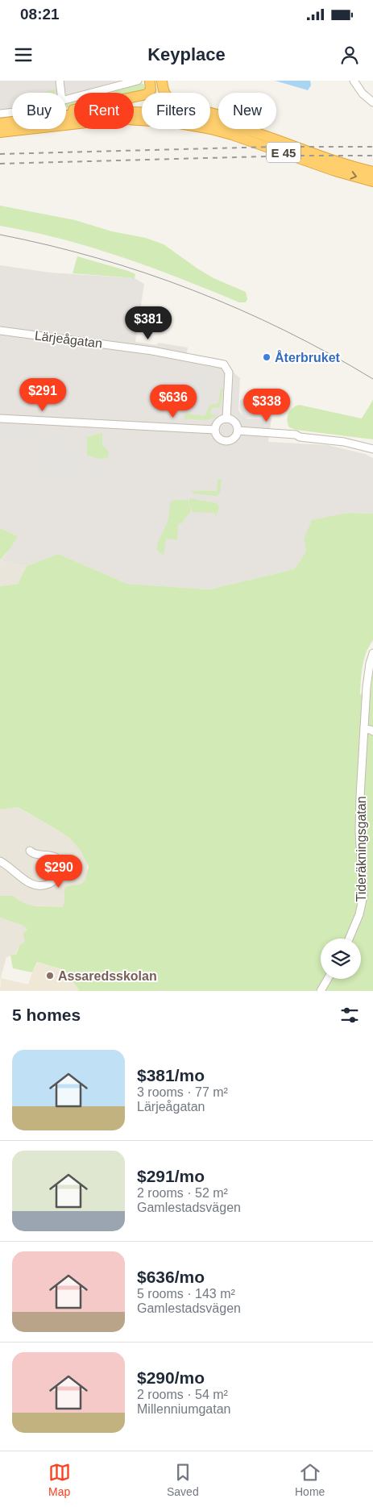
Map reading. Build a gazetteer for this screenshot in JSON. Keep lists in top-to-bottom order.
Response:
{
  "streets": {
    "highway": ["E 45"],
    "street": ["Lärjeågatan", "Tideräkningsgatan"]
  },
  "places": ["Återbruket", "Assaredsskolan"],
  "page": {
    "status": "08:21",
    "header": "Keyplace",
    "chip": [
      "Buy",
      "Rent",
      "Filters",
      "New"
    ],
    "price": [
      "$381",
      "$291",
      "$636",
      "$338",
      "$290"
    ],
    "heading": "5 homes",
    "list": [
      {
        "name": "$381/mo",
        "note": "3 rooms · 77 m² · Lärjeågatan"
      },
      {
        "name": "$291/mo",
        "note": "2 rooms · 52 m² · Gamlestadsvägen"
      },
      {
        "name": "$636/mo",
        "note": "5 rooms · 143 m² · Gamlestadsvägen"
      },
      {
        "name": "$290/mo",
        "note": "2 rooms · 54 m² · Millenniumgatan"
      }
    ],
    "tabs": ["Map", "Saved", "Home"]
  }
}
